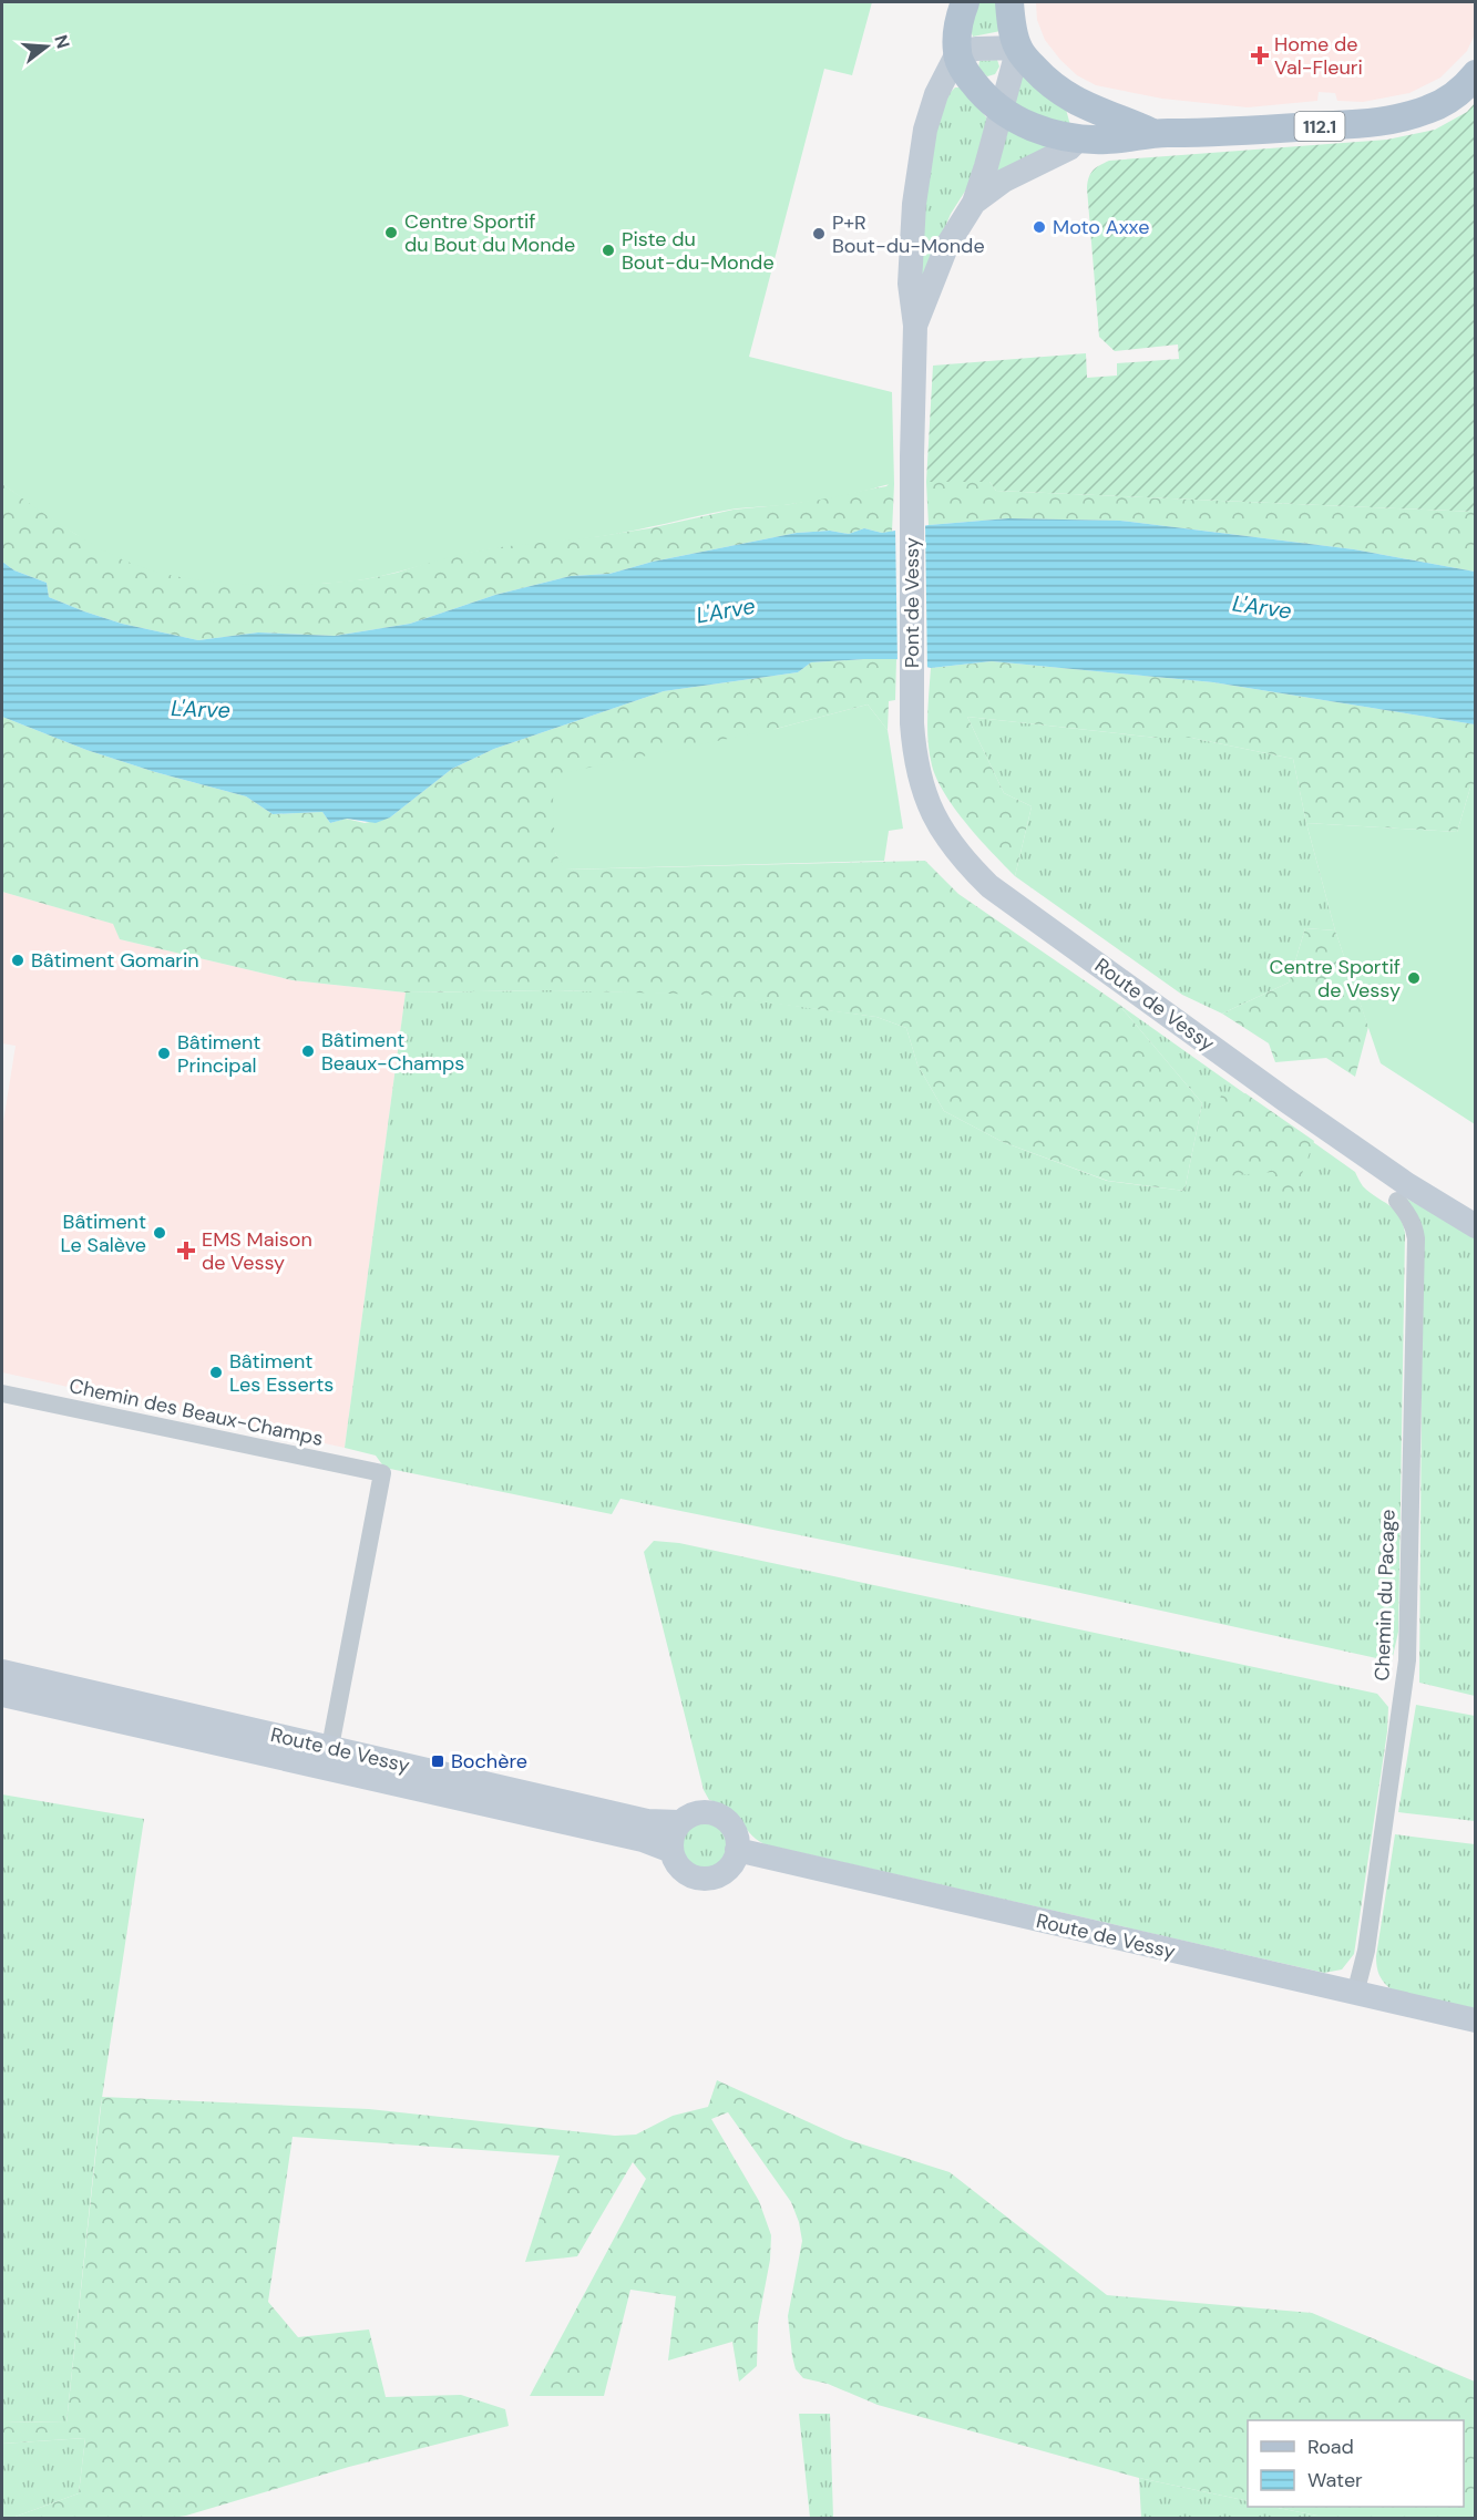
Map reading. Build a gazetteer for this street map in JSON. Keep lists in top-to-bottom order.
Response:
{
  "streets": {
    "main road": ["112.1"],
    "street": [
      "Pont de Vessy",
      "Route de Vessy",
      "Chemin des Beaux-Champs",
      "Chemin du Pacage"
    ]
  },
  "crossings": [
    ["Pont de Vessy", "Route de Vessy"],
    ["Route de Vessy", "Chemin des Beaux-Champs"],
    ["Route de Vessy", "Chemin du Pacage"]
  ],
  "water": ["L'Arve"],
  "places": {
    "health": ["Home de Val-Fleuri", "EMS Maison de Vessy"],
    "other": [
      "Moto Axxe",
      "Centre Sportif du Bout du Monde",
      "P+R Bout-du-Monde",
      "Piste du Bout-du-Monde",
      "Bâtiment Gomarin",
      "Centre Sportif de Vessy",
      "Bâtiment Beaux-Champs",
      "Bâtiment Principal",
      "Bâtiment Le Salève",
      "Bâtiment Les Esserts"
    ],
    "transit": ["Bochère"]
  },
  "legend": ["Road", "Water"],
  "north": "right"
}
